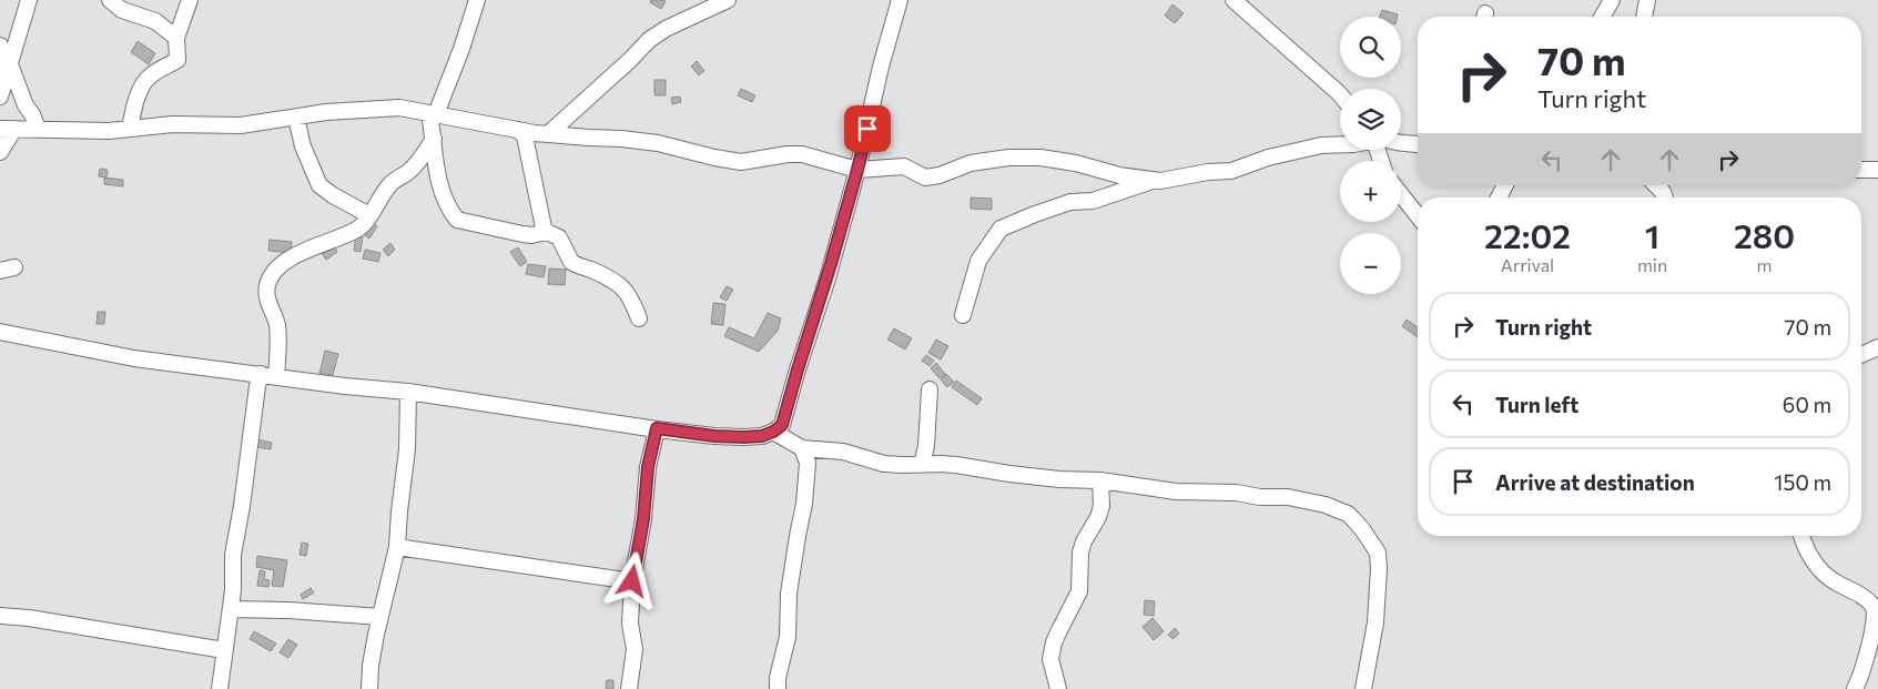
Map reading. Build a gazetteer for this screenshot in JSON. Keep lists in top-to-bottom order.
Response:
{
  "page": {
    "map_buttons": ["+", "−"],
    "turn": ["70 m", "Turn right"],
    "eta": [
      "22:02",
      "Arrival",
      "1",
      "min",
      "280",
      "m"
    ],
    "list": [
      {
        "name": "Turn right",
        "value": "70 m"
      },
      {
        "name": "Turn left",
        "value": "60 m"
      },
      {
        "name": "Arrive at destination",
        "value": "150 m"
      }
    ]
  }
}
